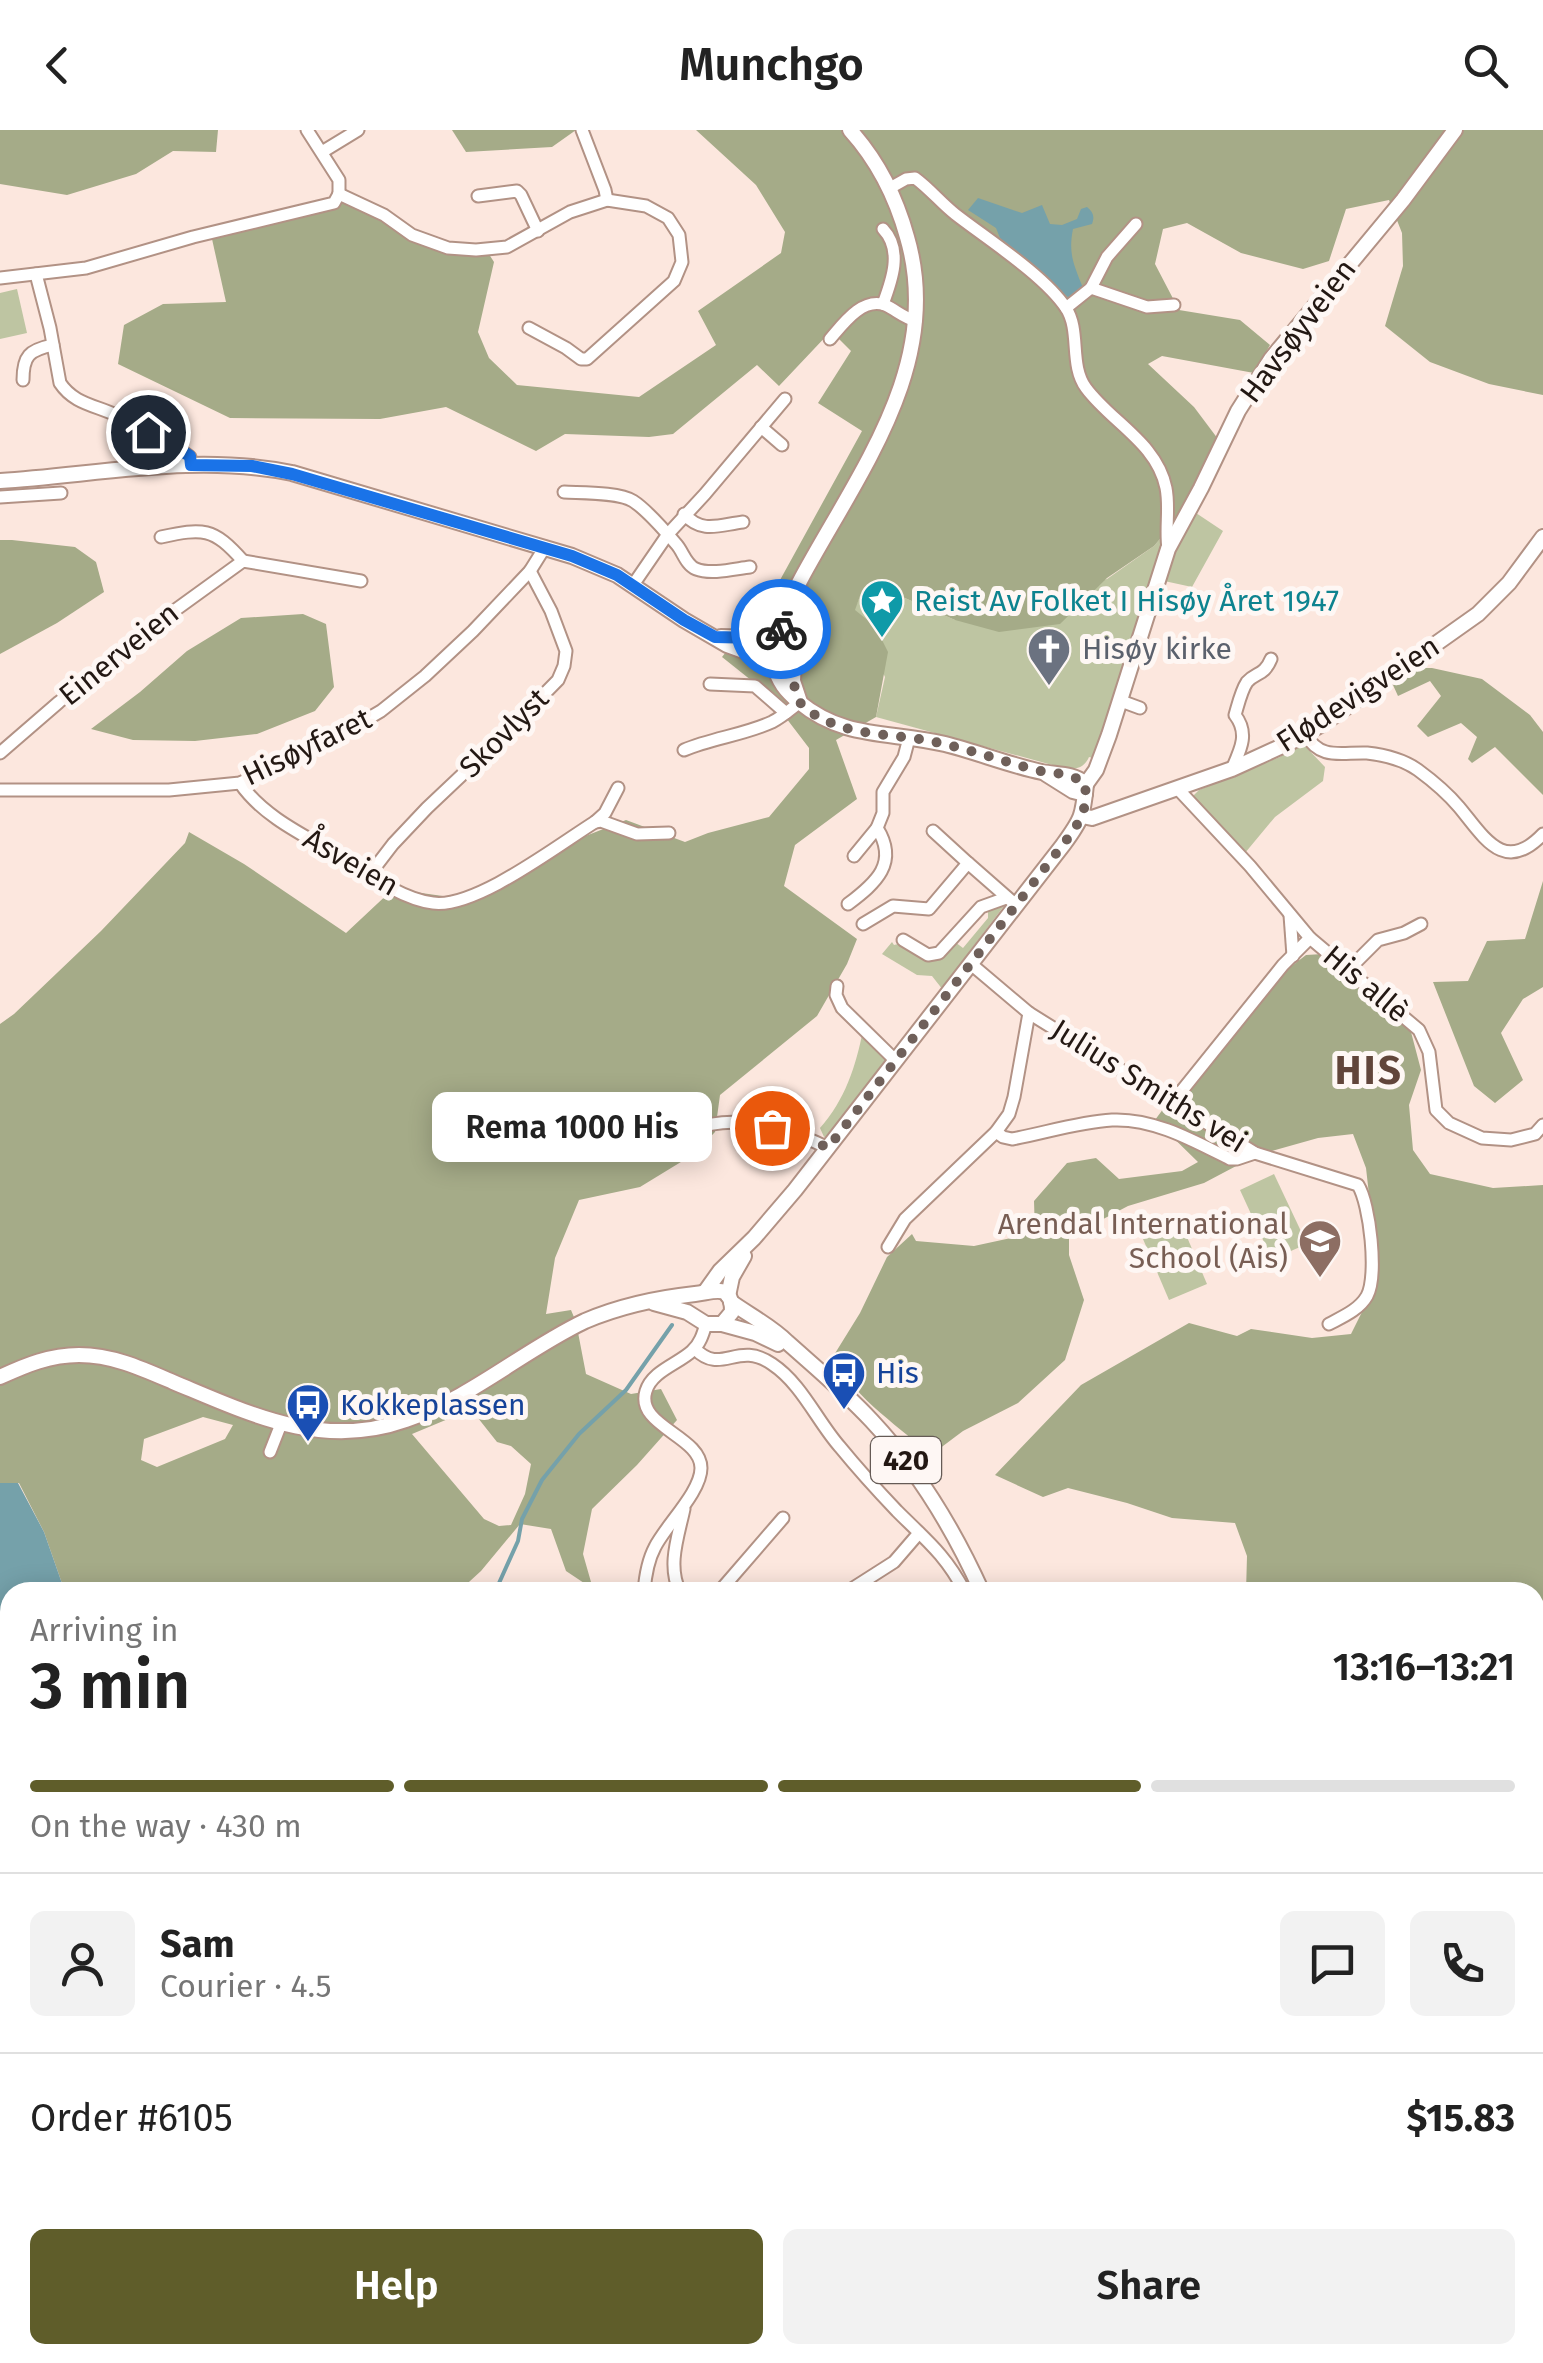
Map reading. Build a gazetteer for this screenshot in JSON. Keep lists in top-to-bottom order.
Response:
{
  "streets": {
    "main road": ["Havsøyveien", "Flødevigveien", "420"],
    "street": [
      "Einerveien",
      "Skovlyst",
      "Hisøyfaret",
      "Åsveien",
      "His allè",
      "Julius Smiths vei"
    ]
  },
  "crossings": [
    ["Havsøyveien", "Flødevigveien"],
    ["Flødevigveien", "His allè"],
    ["Skovlyst", "Hisøyfaret"],
    ["Skovlyst", "Åsveien"],
    ["Hisøyfaret", "Åsveien"]
  ],
  "districts": ["HIS"],
  "places": {
    "place": ["Reist Av Folket I Hisøy Året 1947"],
    "church": ["Hisøy kirke"],
    "other": ["Rema 1000 His"],
    "school or university": ["Arendal International School (Ais)"],
    "bus stop": ["His", "Kokkeplassen"]
  },
  "page": {
    "header": "Munchgo",
    "bubble": "Rema 1000 His",
    "heading": ["3 min", "Arriving in", "13:16–13:21"],
    "panel": [
      "Sam",
      "Courier · 4.5",
      "Order #6105",
      "$15.83"
    ],
    "bar": "On the way · 430 m",
    "buttons": ["Help", "Share"]
  }
}
